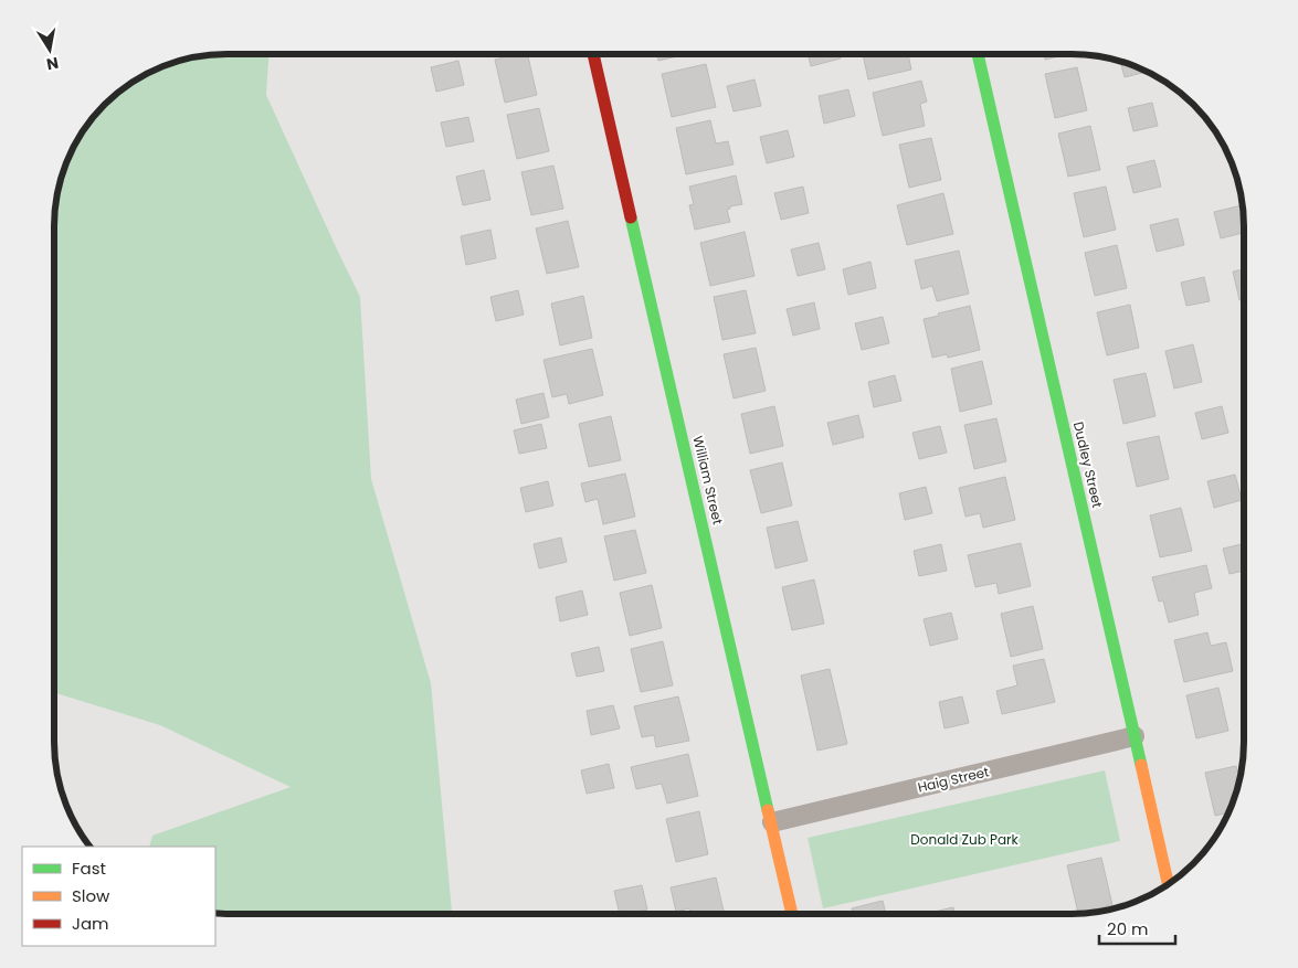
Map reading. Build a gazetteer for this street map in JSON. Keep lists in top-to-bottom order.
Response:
{
  "streets": {
    "street": ["Dudley Street", "William Street", "Haig Street"]
  },
  "crossings": [
    ["Dudley Street", "Haig Street"],
    ["William Street", "Haig Street"]
  ],
  "parks": ["Donald Zub Park"],
  "legend": ["Fast", "Slow", "Jam"],
  "scale_bar": "20 m",
  "north": "bottom"
}
